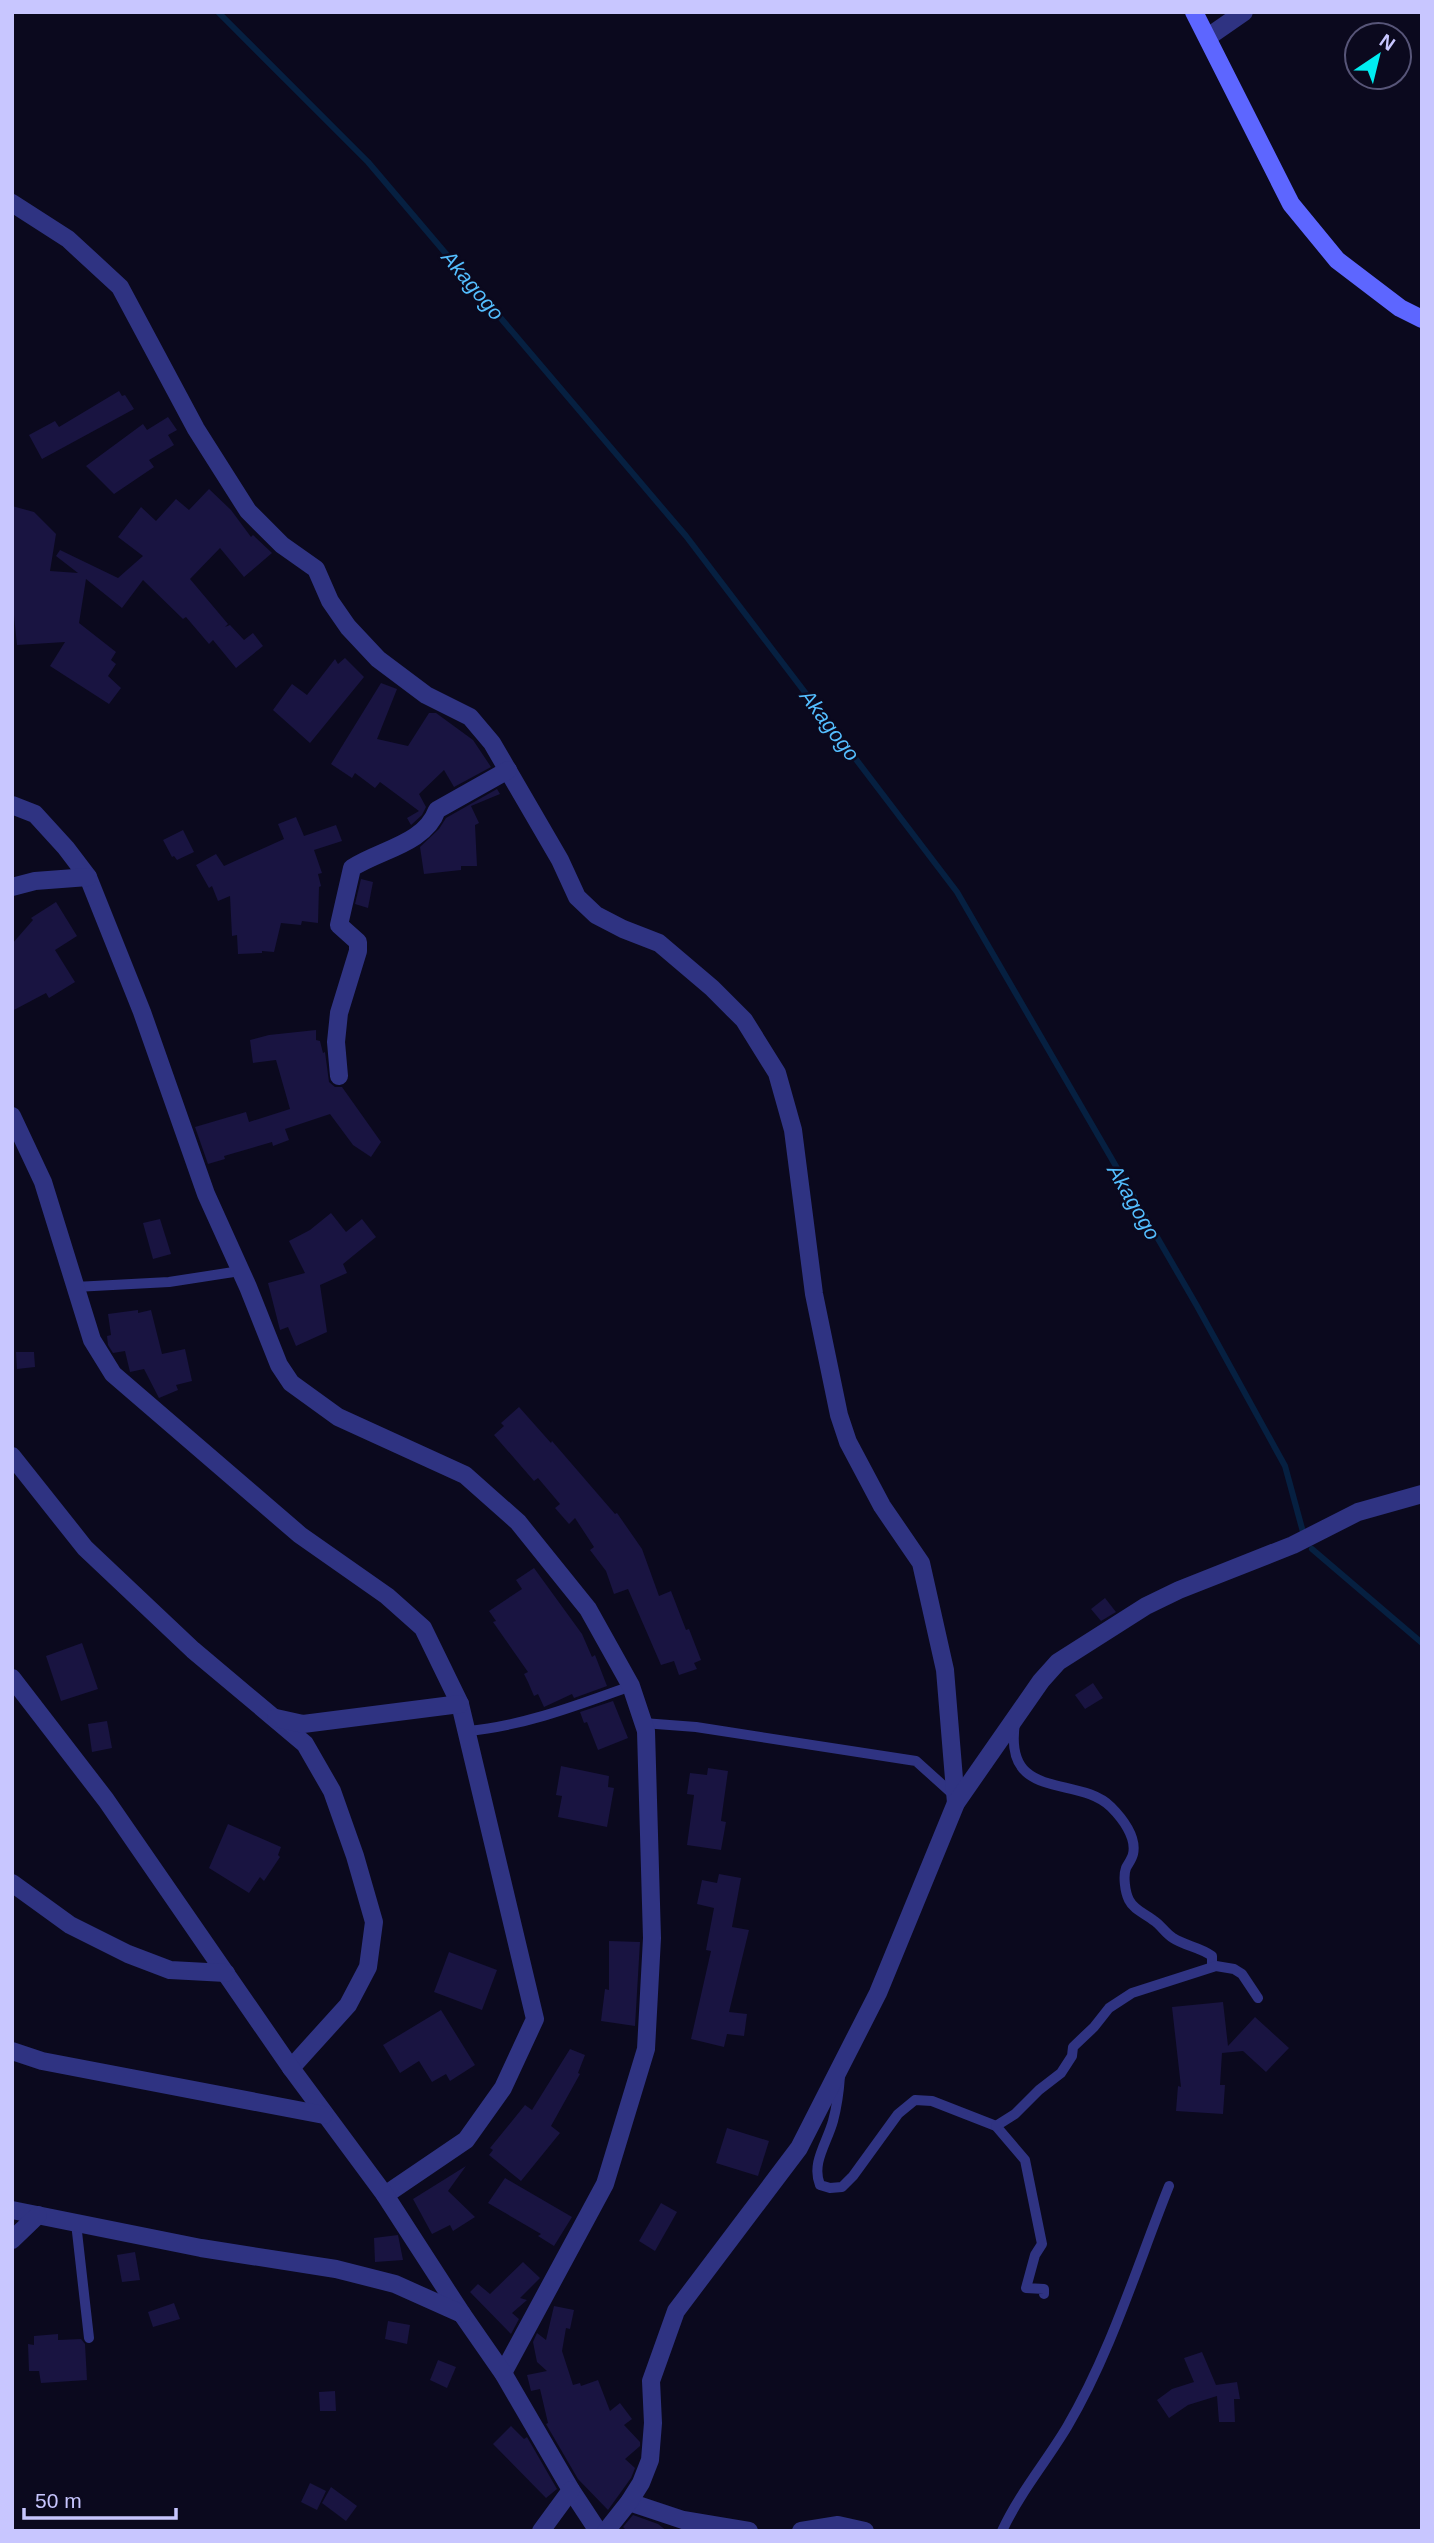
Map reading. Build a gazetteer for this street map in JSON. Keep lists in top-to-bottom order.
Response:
{
  "water": ["Akagogo"],
  "scale_bar": "50 m",
  "north": "top right"
}
